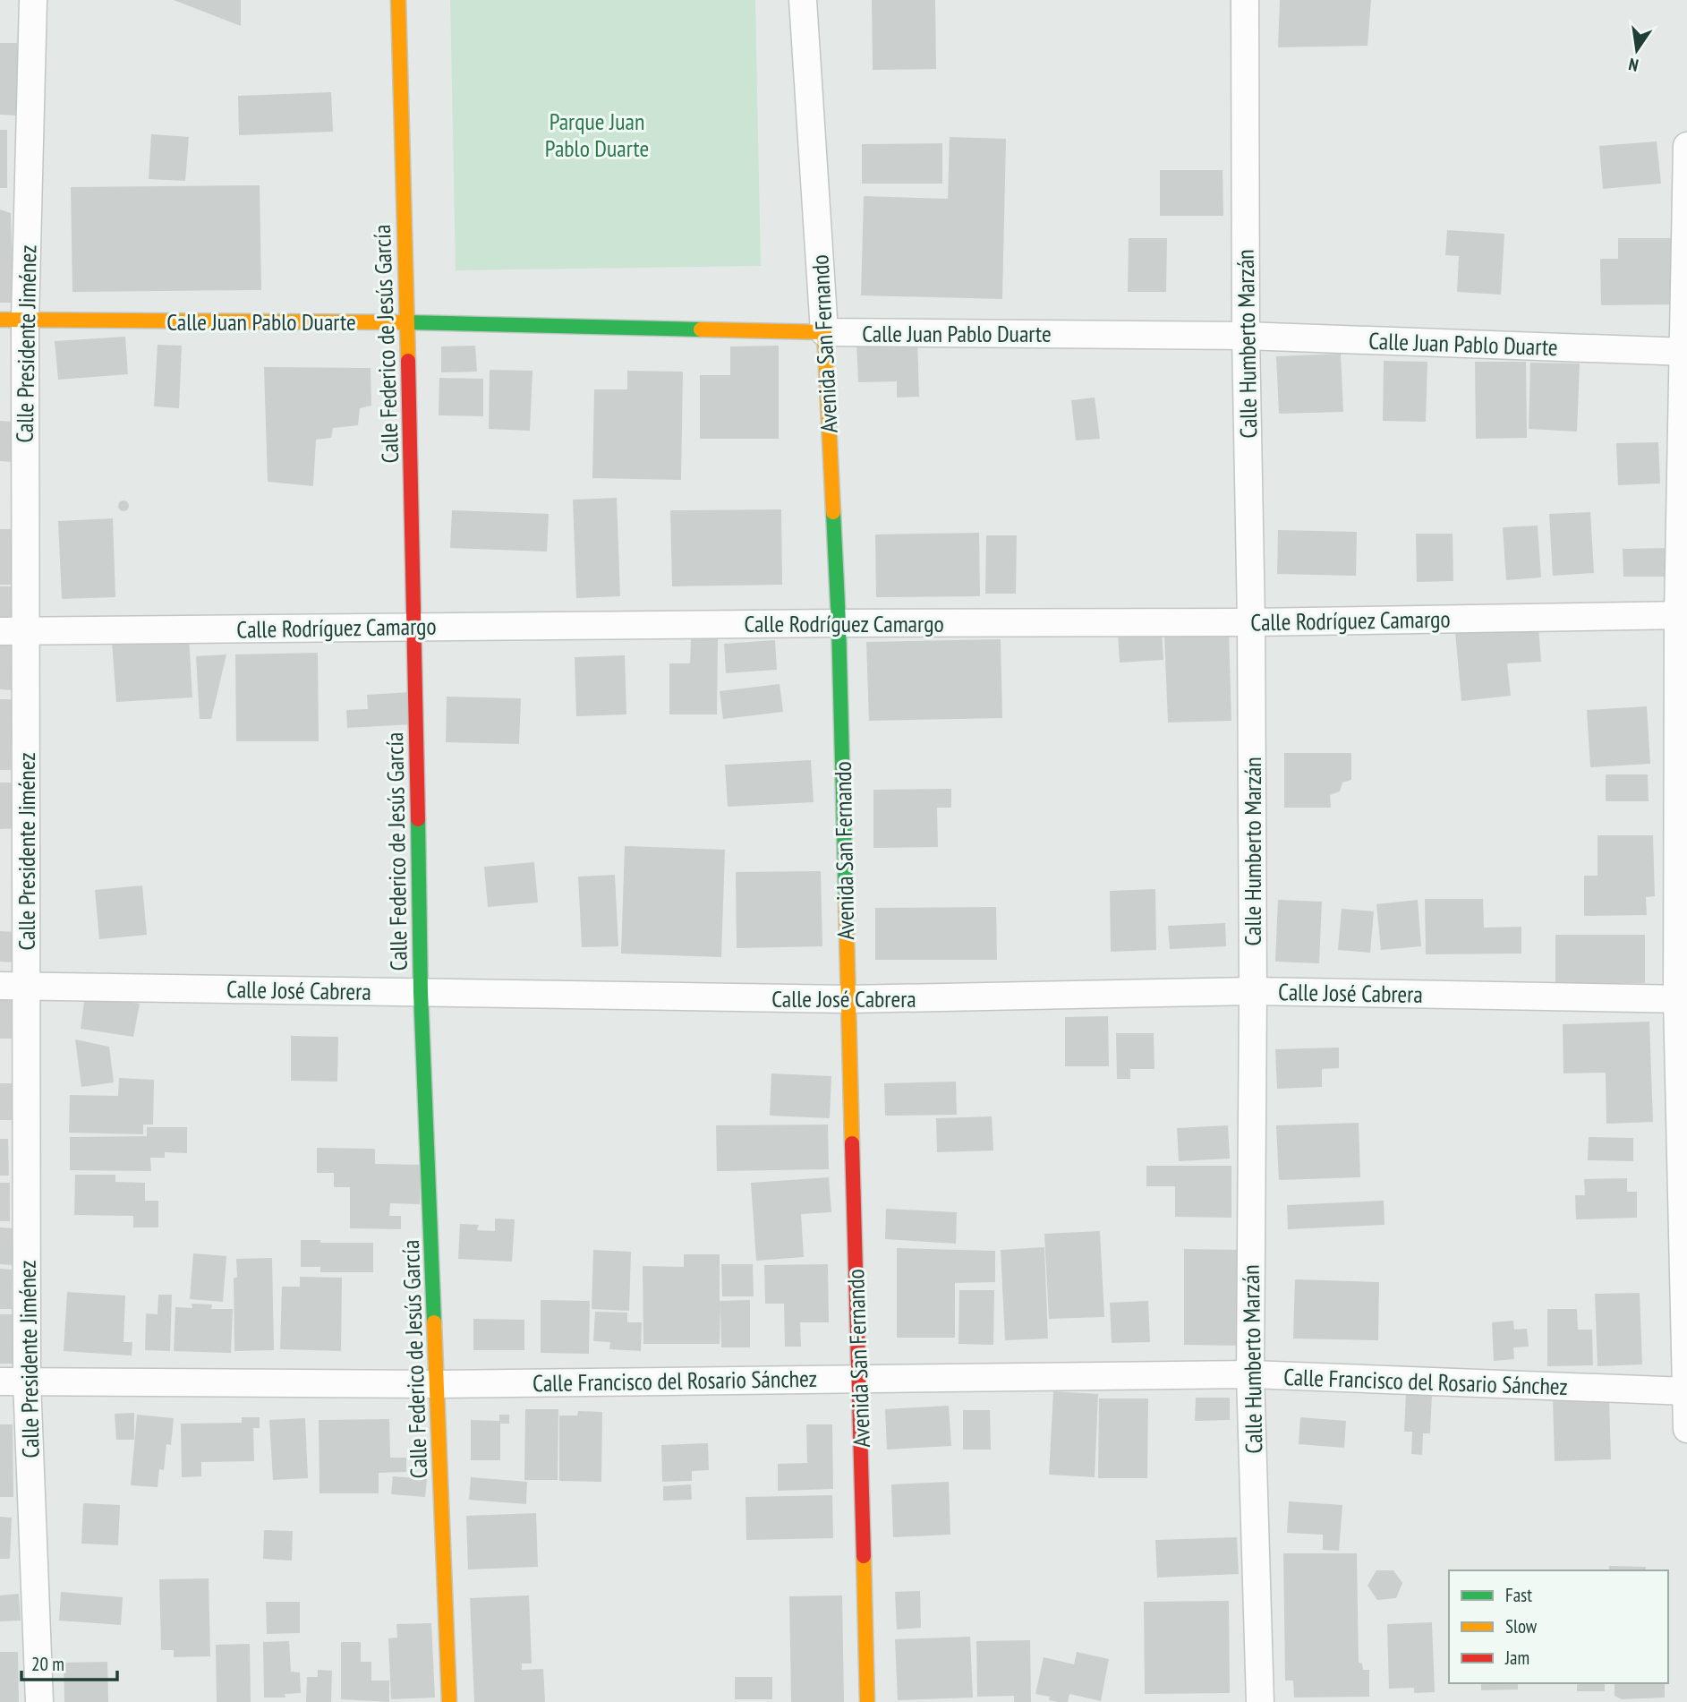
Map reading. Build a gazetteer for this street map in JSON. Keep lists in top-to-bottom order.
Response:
{
  "streets": {
    "street": [
      "Calle Juan Pablo Duarte",
      "Calle Presidente Jiménez",
      "Calle Federico de Jesús García",
      "Avenida San Fernando",
      "Calle Humberto Marzán",
      "Calle Rodríguez Camargo",
      "Calle José Cabrera",
      "Calle Francisco del Rosario Sánchez"
    ]
  },
  "crossings": [
    ["Calle Juan Pablo Duarte", "Calle Presidente Jiménez"],
    ["Calle Juan Pablo Duarte", "Calle Federico de Jesús García"],
    ["Calle Juan Pablo Duarte", "Avenida San Fernando"],
    ["Calle Juan Pablo Duarte", "Calle Humberto Marzán"],
    ["Calle Presidente Jiménez", "Calle Rodríguez Camargo"],
    ["Calle Presidente Jiménez", "Calle José Cabrera"],
    ["Calle Presidente Jiménez", "Calle Francisco del Rosario Sánchez"],
    ["Calle Federico de Jesús García", "Calle Rodríguez Camargo"],
    ["Calle Federico de Jesús García", "Calle José Cabrera"],
    ["Calle Federico de Jesús García", "Calle Francisco del Rosario Sánchez"],
    ["Avenida San Fernando", "Calle Rodríguez Camargo"],
    ["Avenida San Fernando", "Calle José Cabrera"],
    ["Avenida San Fernando", "Calle Francisco del Rosario Sánchez"],
    ["Calle Humberto Marzán", "Calle Rodríguez Camargo"],
    ["Calle Humberto Marzán", "Calle José Cabrera"],
    ["Calle Humberto Marzán", "Calle Francisco del Rosario Sánchez"]
  ],
  "parks": ["Parque Juan Pablo Duarte"],
  "legend": ["Fast", "Slow", "Jam"],
  "scale_bar": "20 m",
  "north": "bottom"
}
